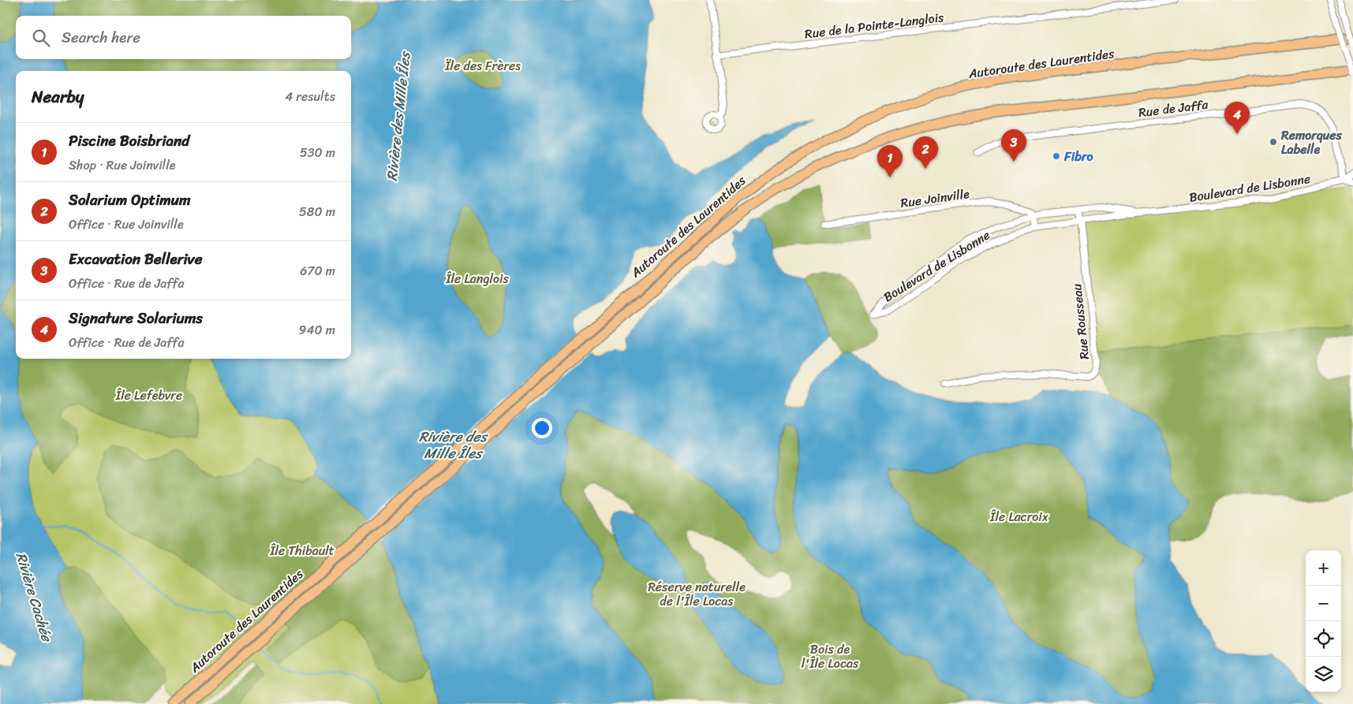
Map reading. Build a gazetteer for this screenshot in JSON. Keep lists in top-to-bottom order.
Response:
{
  "streets": {
    "highway": ["Autoroute des Laurentides"],
    "street": [
      "Rue de la Pointe-Langlois",
      "Rue de Jaffa",
      "Boulevard de Lisbonne",
      "Rue Joinville",
      "Rue Rousseau"
    ]
  },
  "crossings": [
    ["Rue de Jaffa", "Boulevard de Lisbonne"],
    ["Boulevard de Lisbonne", "Rue Joinville"],
    ["Boulevard de Lisbonne", "Rue Rousseau"]
  ],
  "water": ["Rivière des Mille Îles", "Rivière Cachée"],
  "parks": [
    "Ïle des Frères",
    "Île Langlois",
    "Île Lefebvre",
    "Île Lacroix",
    "Île Thibault",
    "Réserve naturelle de l'Île Locas",
    "Bois de l'Île Locas"
  ],
  "places": ["Remorques Labelle", "Fibro"],
  "page": {
    "search": "Search here",
    "heading": ["Nearby", "4 results"],
    "pins": [
      "4",
      "3",
      "2",
      "1"
    ],
    "list": [
      {
        "mark": "1",
        "name": "Piscine Boisbriand",
        "note": "Shop · Rue Joinville",
        "value": "530 m"
      },
      {
        "mark": "2",
        "name": "Solarium Optimum",
        "note": "Office · Rue Joinville",
        "value": "580 m"
      },
      {
        "mark": "3",
        "name": "Excavation Bellerive",
        "note": "Office · Rue de Jaffa",
        "value": "670 m"
      },
      {
        "mark": "4",
        "name": "Signature Solariums",
        "note": "Office · Rue de Jaffa",
        "value": "940 m"
      }
    ],
    "map_buttons": ["+", "−"]
  }
}
